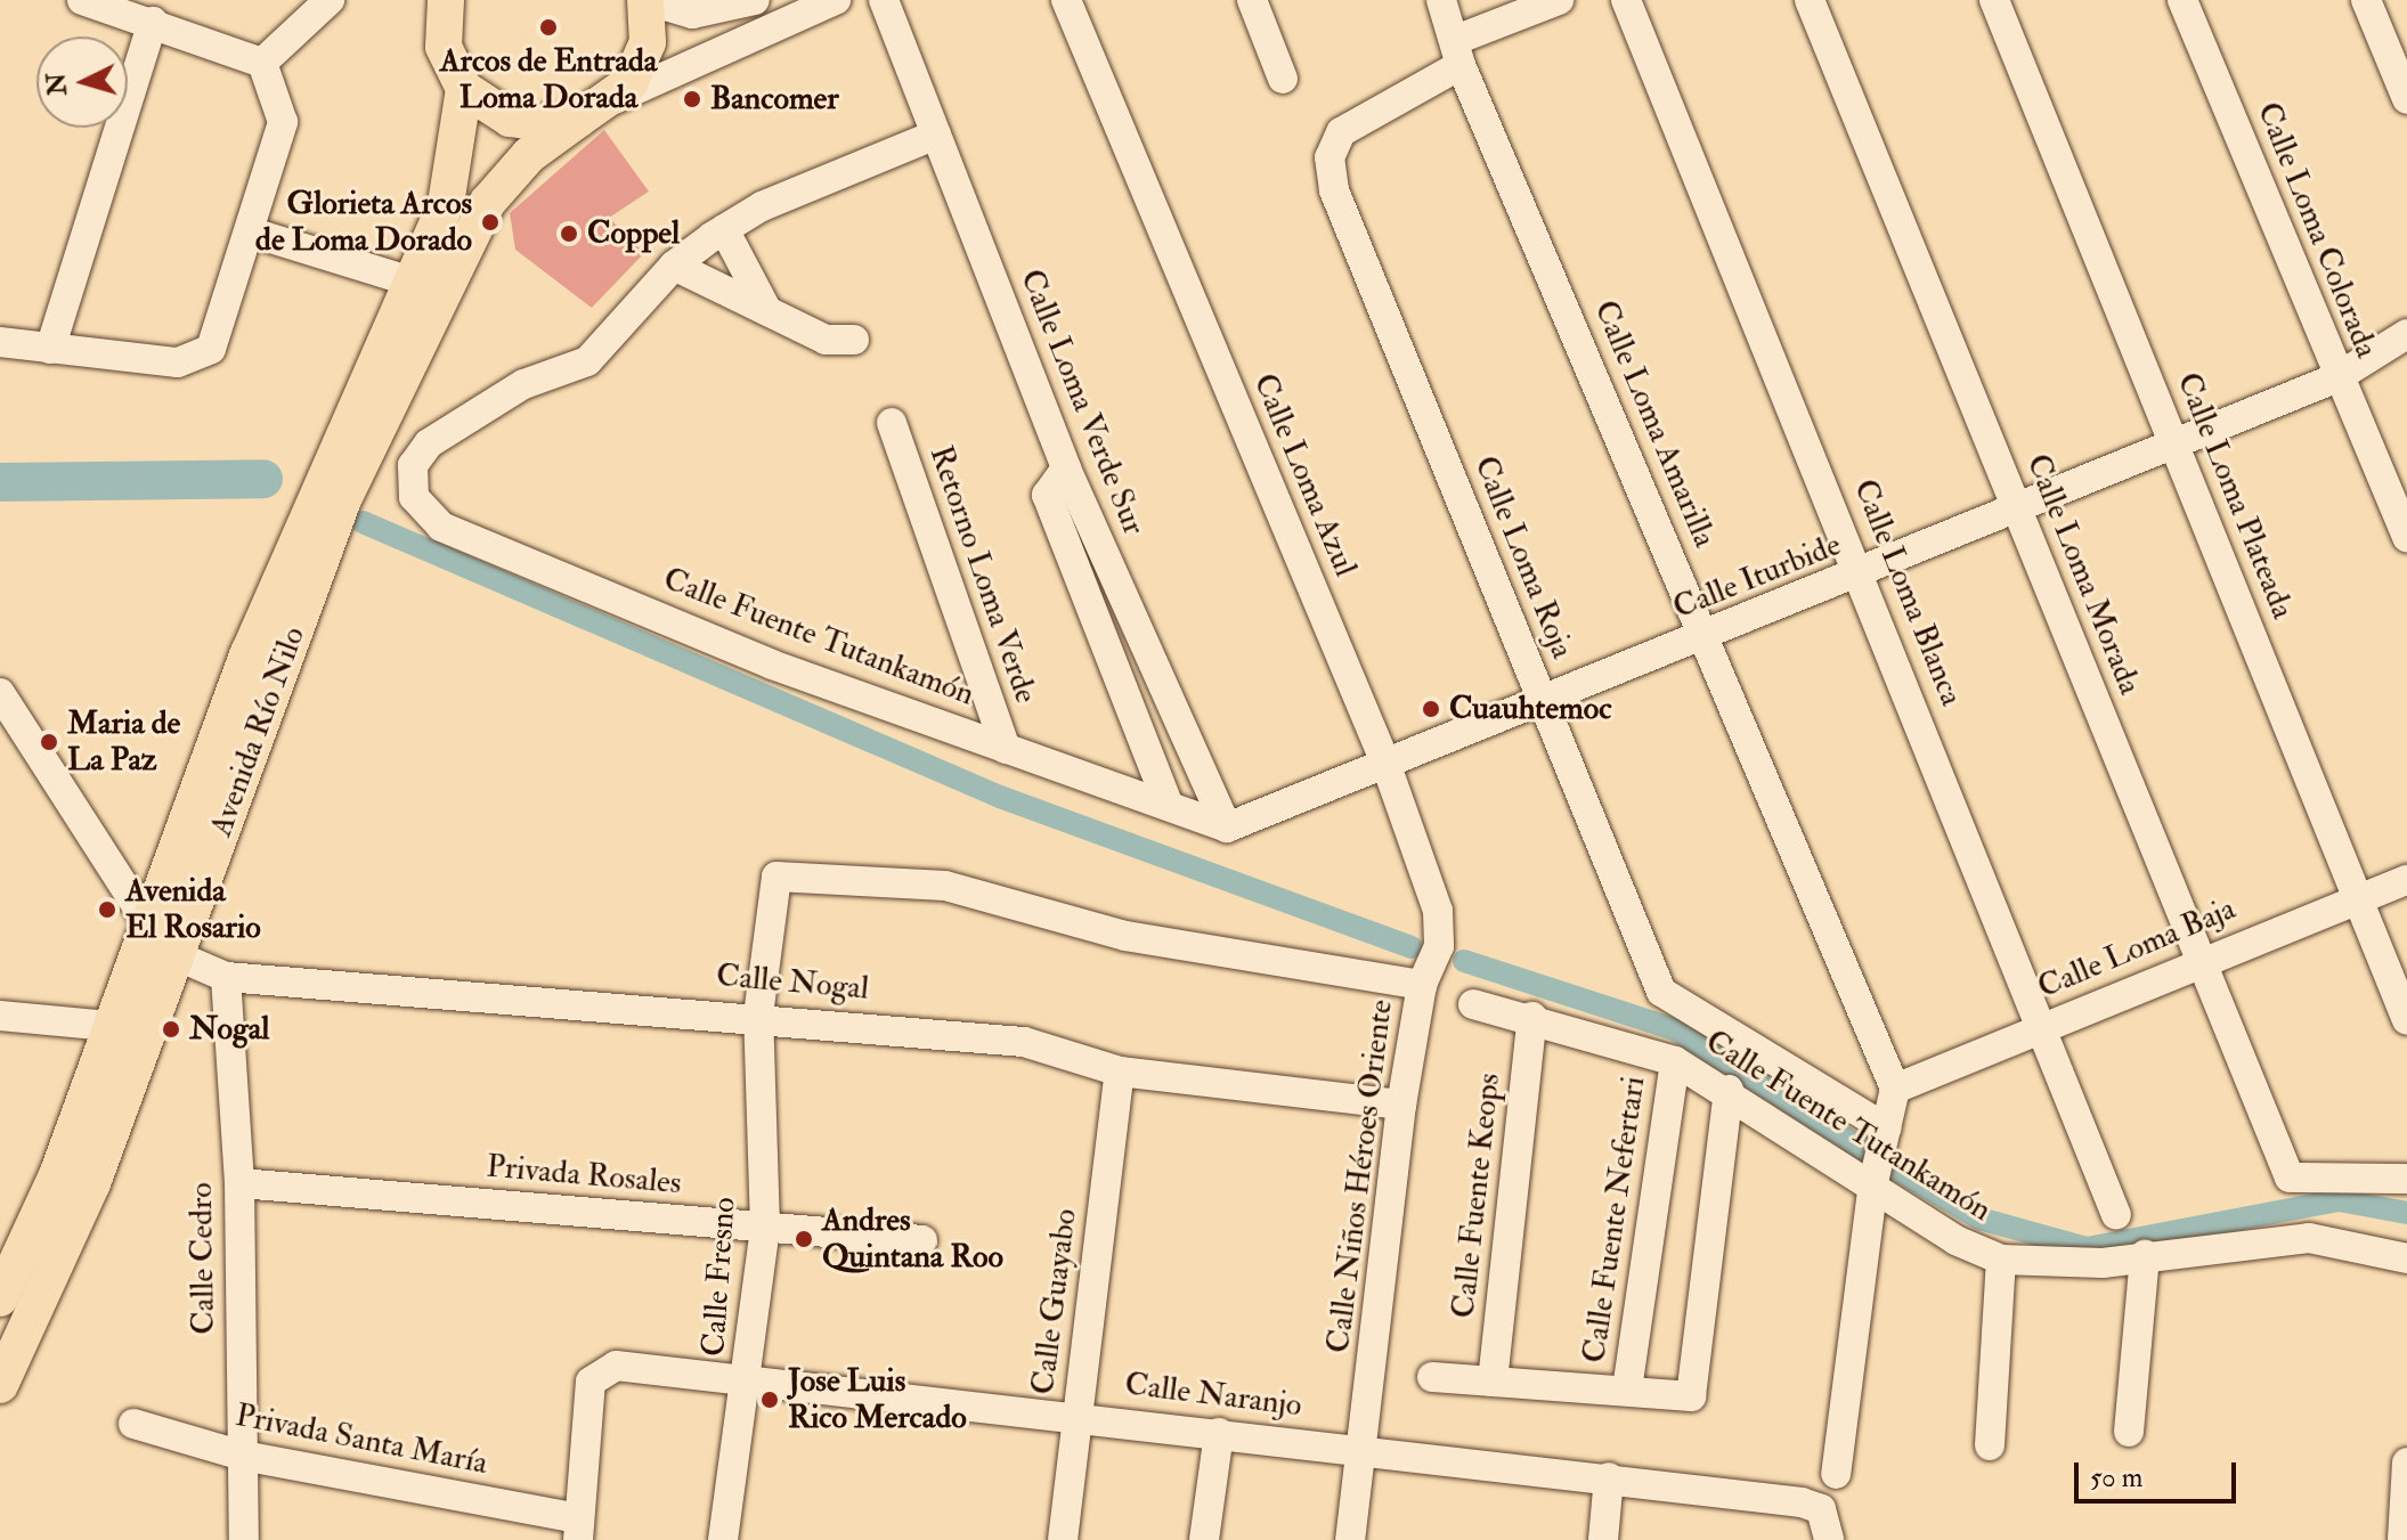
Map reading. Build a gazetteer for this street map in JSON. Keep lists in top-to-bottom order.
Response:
{
  "streets": {
    "main road": ["Avenida Río Nilo"],
    "street": [
      "Calle Loma Colorada",
      "Calle Loma Verde Sur",
      "Calle Loma Amarilla",
      "Calle Loma Azul",
      "Calle Loma Plateada",
      "Calle Loma Roja",
      "Retorno Loma Verde",
      "Calle Loma Morada",
      "Calle Iturbide",
      "Calle Loma Blanca",
      "Calle Fuente Tutankamón",
      "Calle Loma Baja",
      "Calle Nogal",
      "Privada Rosales",
      "Calle Niños Héroes Oriente",
      "Calle Fuente Keops",
      "Calle Fuente Nefertari",
      "Calle Cedro",
      "Calle Fresno",
      "Calle Guayabo",
      "Calle Naranjo",
      "Privada Santa María"
    ]
  },
  "crossings": [
    ["Calle Loma Colorada", "Calle Iturbide"],
    ["Calle Loma Verde Sur", "Calle Iturbide"],
    ["Calle Loma Verde Sur", "Calle Fuente Tutankamón"],
    ["Calle Loma Amarilla", "Calle Loma Roja"],
    ["Calle Loma Amarilla", "Calle Iturbide"],
    ["Calle Loma Amarilla", "Calle Loma Baja"],
    ["Calle Loma Azul", "Calle Iturbide"],
    ["Calle Loma Azul", "Calle Niños Héroes Oriente"],
    ["Calle Loma Azul", "Calle Fresno"],
    ["Calle Loma Plateada", "Calle Iturbide"],
    ["Calle Loma Plateada", "Calle Loma Baja"],
    ["Calle Loma Roja", "Calle Iturbide"],
    ["Retorno Loma Verde", "Calle Fuente Tutankamón"],
    ["Calle Loma Morada", "Calle Iturbide"],
    ["Calle Loma Morada", "Calle Loma Baja"],
    ["Calle Iturbide", "Calle Loma Blanca"],
    ["Calle Iturbide", "Calle Fuente Tutankamón"],
    ["Calle Loma Blanca", "Calle Loma Baja"],
    ["Calle Fuente Tutankamón", "Calle Fuente Keops"],
    ["Calle Fuente Tutankamón", "Calle Fuente Nefertari"],
    ["Avenida Río Nilo", "Calle Nogal"],
    ["Calle Nogal", "Calle Niños Héroes Oriente"],
    ["Calle Nogal", "Calle Cedro"],
    ["Calle Nogal", "Calle Fresno"],
    ["Calle Nogal", "Calle Guayabo"],
    ["Privada Rosales", "Calle Cedro"],
    ["Privada Rosales", "Calle Fresno"],
    ["Calle Niños Héroes Oriente", "Calle Fresno"],
    ["Calle Niños Héroes Oriente", "Calle Naranjo"],
    ["Calle Cedro", "Privada Santa María"],
    ["Calle Fresno", "Calle Naranjo"],
    ["Calle Guayabo", "Calle Naranjo"],
    ["Calle Naranjo", "Privada Santa María"]
  ],
  "places": [
    "Arcos de Entrada Loma Dorada",
    "Bancomer",
    "Glorieta Arcos de Loma Dorado",
    "Coppel",
    "Cuauhtemoc",
    "Maria de La Paz",
    "Avenida El Rosario",
    "Nogal",
    "Andres Quintana Roo",
    "Jose Luis Rico Mercado"
  ],
  "scale_bar": "50 m",
  "north": "left"
}
